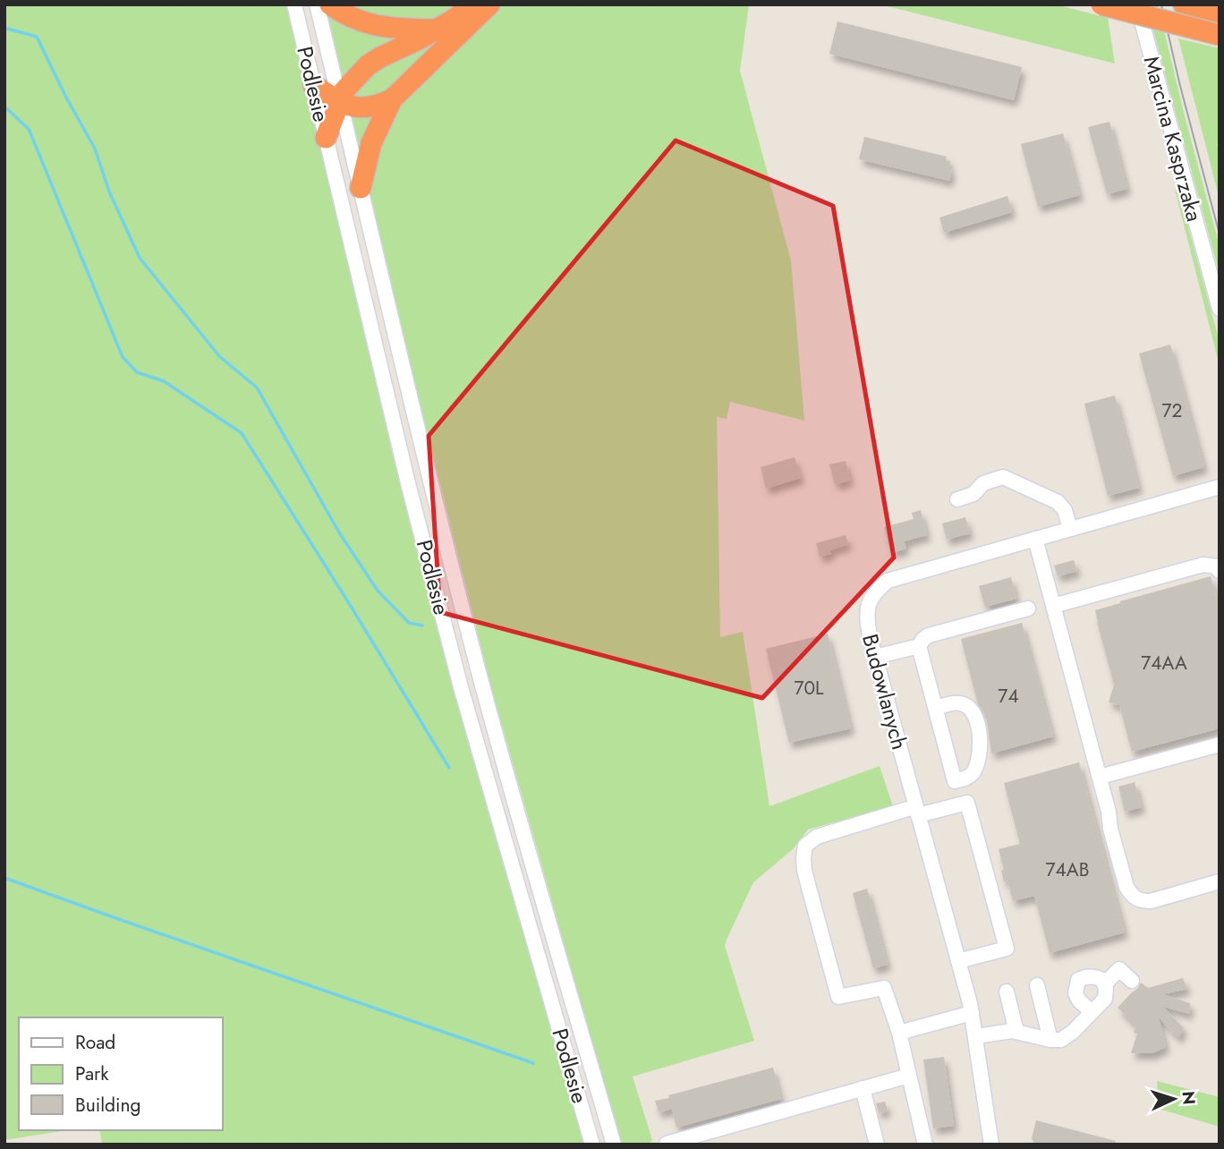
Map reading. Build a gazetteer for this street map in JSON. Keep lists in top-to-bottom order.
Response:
{
  "streets": {
    "street": ["Podlesie", "Marcina Kasprzaka", "Budowlanych"]
  },
  "house_numbers": [
    "72",
    "74AA",
    "70L",
    "74",
    "74AB"
  ],
  "legend": ["Road", "Park", "Building"],
  "north": "right"
}
